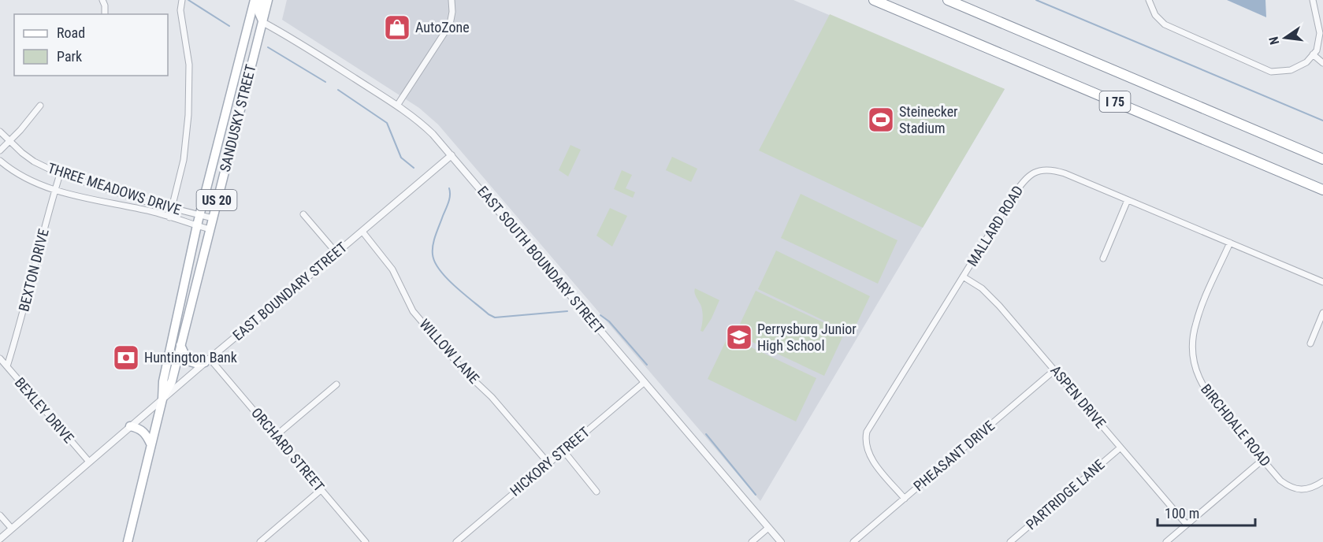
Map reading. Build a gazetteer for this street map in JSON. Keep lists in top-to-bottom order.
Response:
{
  "streets": {
    "highway": ["I 75"],
    "main road": ["SANDUSKY STREET", "US 20"],
    "street": [
      "THREE MEADOWS DRIVE",
      "MALLARD ROAD",
      "EAST SOUTH BOUNDARY STREET",
      "BEXTON DRIVE",
      "EAST BOUNDARY STREET",
      "WILLOW LANE",
      "ASPEN DRIVE",
      "BEXLEY DRIVE",
      "BIRCHDALE ROAD",
      "ORCHARD STREET",
      "PHEASANT DRIVE",
      "HICKORY STREET",
      "PARTRIDGE LANE"
    ]
  },
  "crossings": [
    ["SANDUSKY STREET", "THREE MEADOWS DRIVE"],
    ["SANDUSKY STREET", "EAST SOUTH BOUNDARY STREET"],
    ["SANDUSKY STREET", "EAST BOUNDARY STREET"],
    ["THREE MEADOWS DRIVE", "BEXTON DRIVE"],
    ["MALLARD ROAD", "ASPEN DRIVE"],
    ["MALLARD ROAD", "BIRCHDALE ROAD"],
    ["MALLARD ROAD", "PHEASANT DRIVE"],
    ["EAST SOUTH BOUNDARY STREET", "EAST BOUNDARY STREET"],
    ["EAST SOUTH BOUNDARY STREET", "HICKORY STREET"],
    ["BEXTON DRIVE", "BEXLEY DRIVE"],
    ["EAST BOUNDARY STREET", "WILLOW LANE"],
    ["EAST BOUNDARY STREET", "BEXLEY DRIVE"],
    ["EAST BOUNDARY STREET", "ORCHARD STREET"],
    ["WILLOW LANE", "HICKORY STREET"],
    ["ASPEN DRIVE", "PHEASANT DRIVE"],
    ["ASPEN DRIVE", "PARTRIDGE LANE"]
  ],
  "places": {
    "shop": ["AutoZone"],
    "sports": ["Steinecker Stadium"],
    "school or university": ["Perrysburg Junior High School"],
    "bank": ["Huntington Bank"]
  },
  "legend": ["Road", "Park"],
  "scale_bar": "100 m",
  "north": "left"
}
